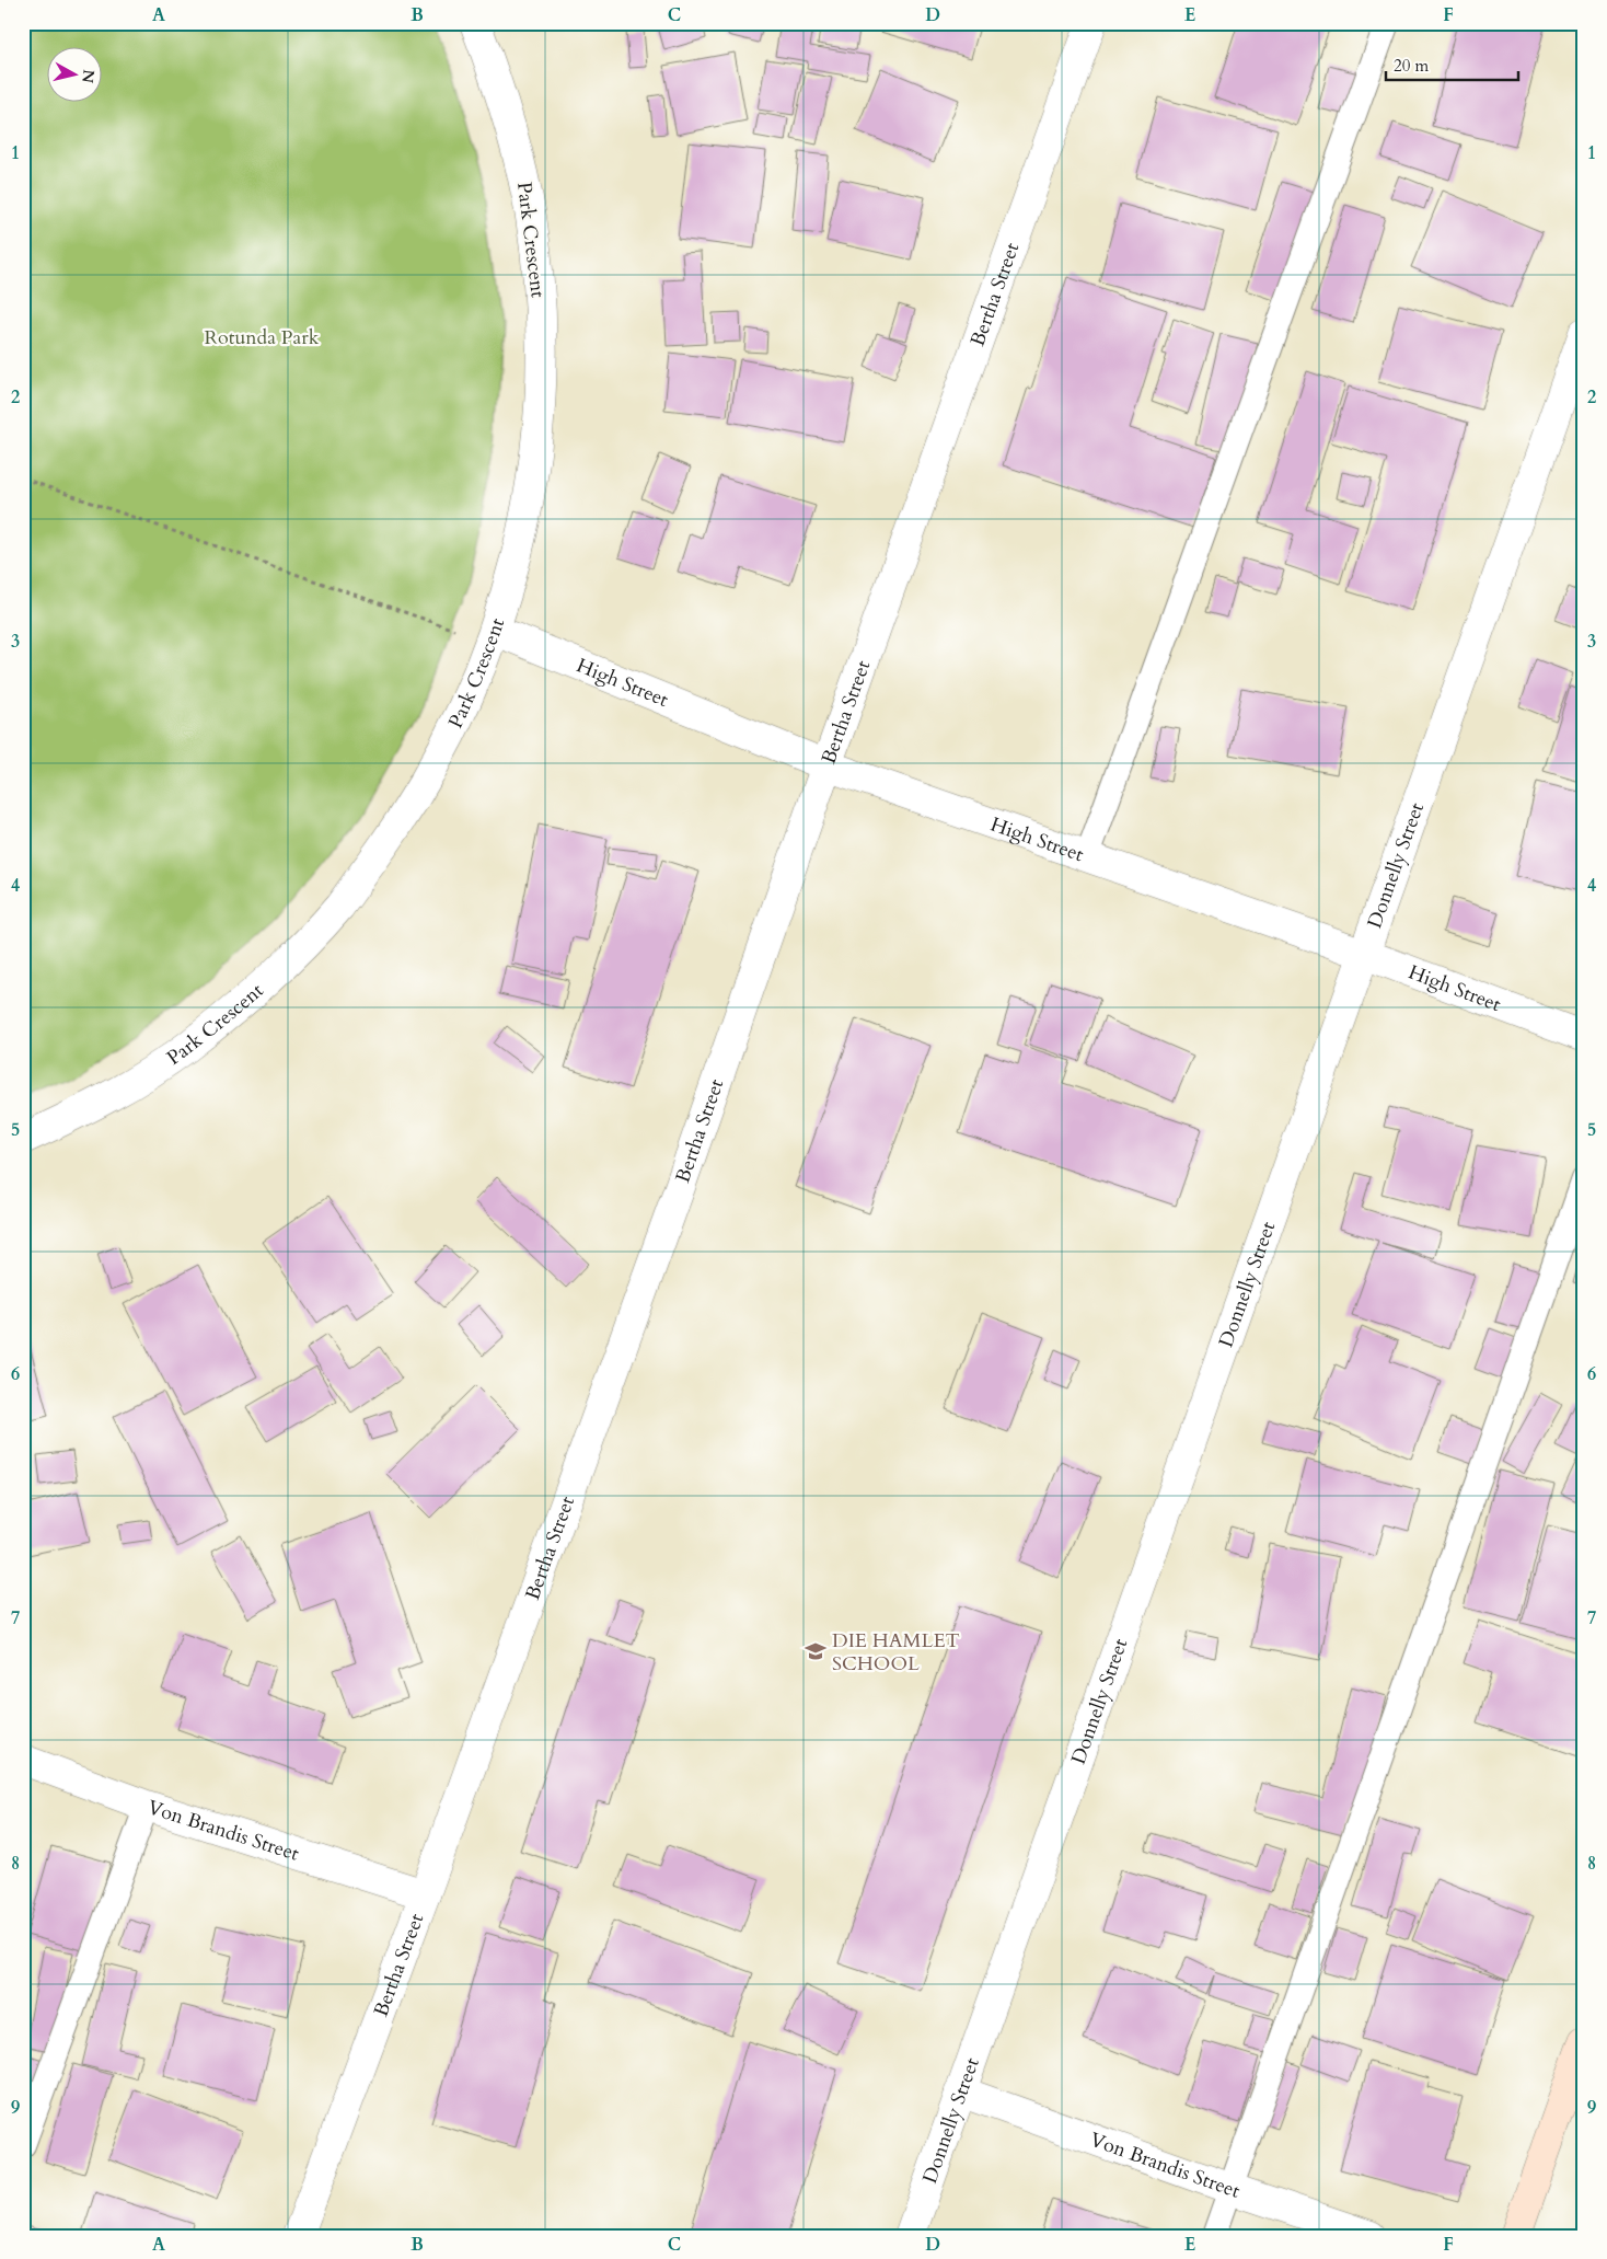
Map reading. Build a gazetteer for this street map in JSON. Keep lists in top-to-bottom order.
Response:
{
  "streets": {
    "street": [
      "Park Crescent",
      "Bertha Street",
      "High Street",
      "Donnelly Street",
      "Von Brandis Street"
    ]
  },
  "crossings": [
    ["Park Crescent", "High Street"],
    ["Bertha Street", "High Street"],
    ["Bertha Street", "Von Brandis Street"],
    ["High Street", "Donnelly Street"],
    ["Donnelly Street", "Von Brandis Street"]
  ],
  "parks": ["Rotunda Park"],
  "places": {
    "school or university": ["DIE HAMLET SCHOOL"]
  },
  "scale_bar": "20 m",
  "north": "right",
  "grid": {
    "columns": [
      "A",
      "B",
      "C",
      "D",
      "E",
      "F"
    ],
    "rows": [
      "1",
      "2",
      "3",
      "4",
      "5",
      "6",
      "7",
      "8",
      "9"
    ]
  }
}
